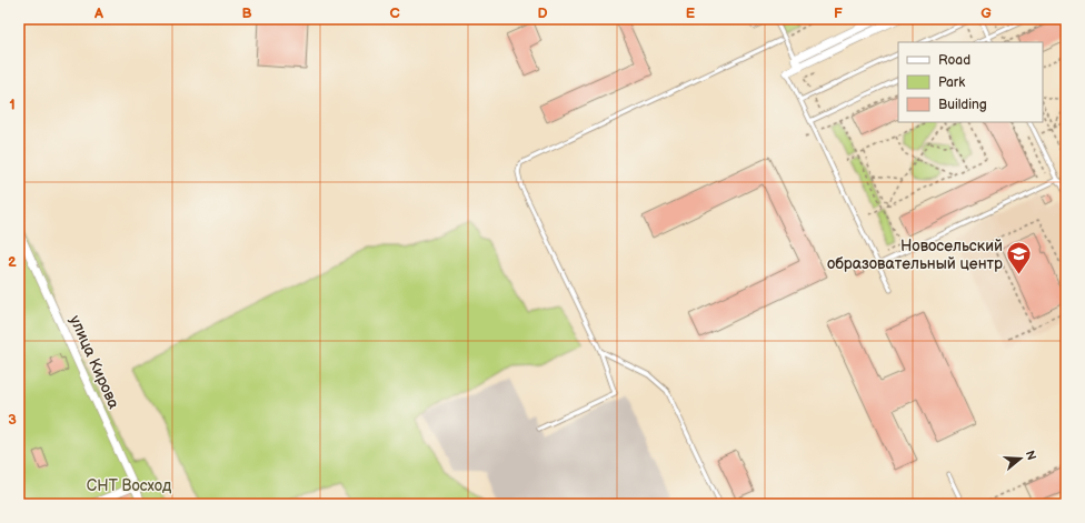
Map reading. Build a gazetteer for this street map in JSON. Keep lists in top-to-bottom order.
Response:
{
  "streets": {
    "street": ["улица Кирова"]
  },
  "parks": ["СНТ Восход"],
  "places": {
    "school or university": ["Новосельский образовательный центр"]
  },
  "legend": ["Road", "Park", "Building"],
  "north": "right",
  "grid": {
    "columns": [
      "A",
      "B",
      "C",
      "D",
      "E",
      "F",
      "G"
    ],
    "rows": ["1", "2", "3"]
  }
}
